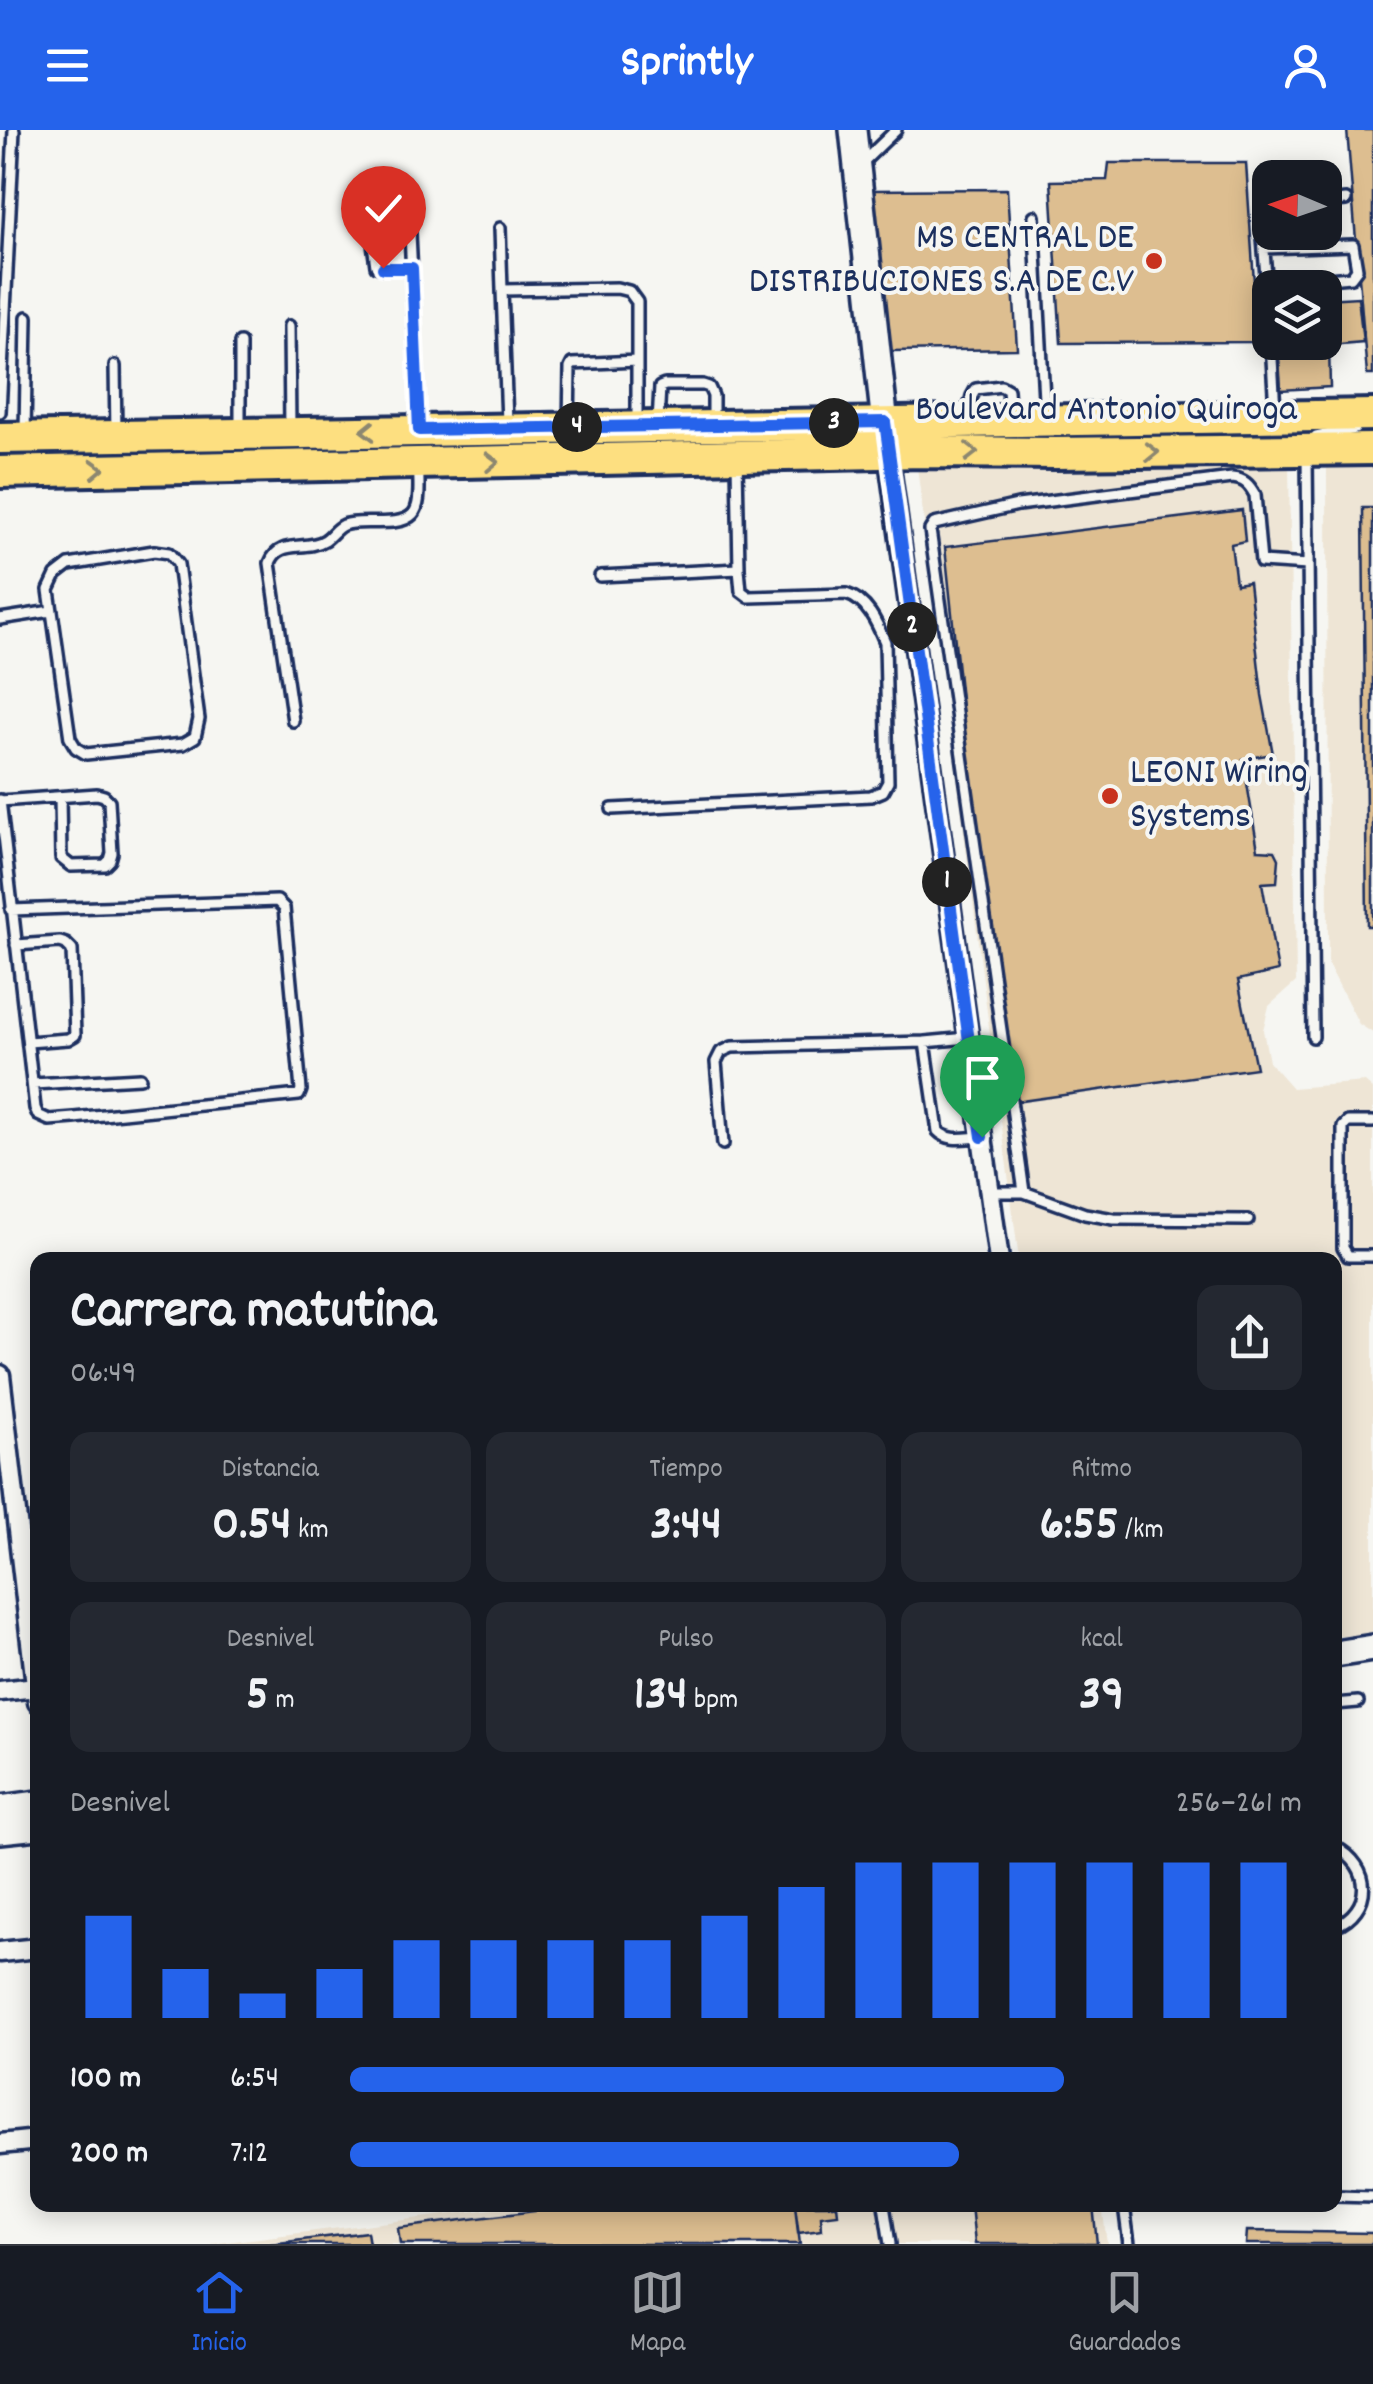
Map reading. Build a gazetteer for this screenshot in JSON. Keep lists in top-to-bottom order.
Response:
{
  "streets": {
    "main road": ["Boulevard Antonio Quiroga"]
  },
  "places": ["MS CENTRAL DE DISTRIBUCIONES S.A DE C.V", "LEONI Wiring Systems"],
  "north": "left",
  "page": {
    "header": "Sprintly",
    "pins": [
      "3",
      "4",
      "2",
      "1"
    ],
    "heading": ["Carrera matutina", "06:49"],
    "stats": [
      ["Distancia", "0.54 km"],
      ["Tiempo", "3:44"],
      ["Ritmo", "6:55 /km"],
      ["Desnivel", "5 m"],
      ["Pulso", "134 bpm"],
      ["kcal", "39"]
    ],
    "chart": ["Desnivel", "256–261 m"],
    "list": [
      {
        "name": "100 m",
        "note": "6:54"
      },
      {
        "name": "200 m",
        "note": "7:12"
      }
    ],
    "tabs": ["Inicio", "Mapa", "Guardados"]
  }
}
